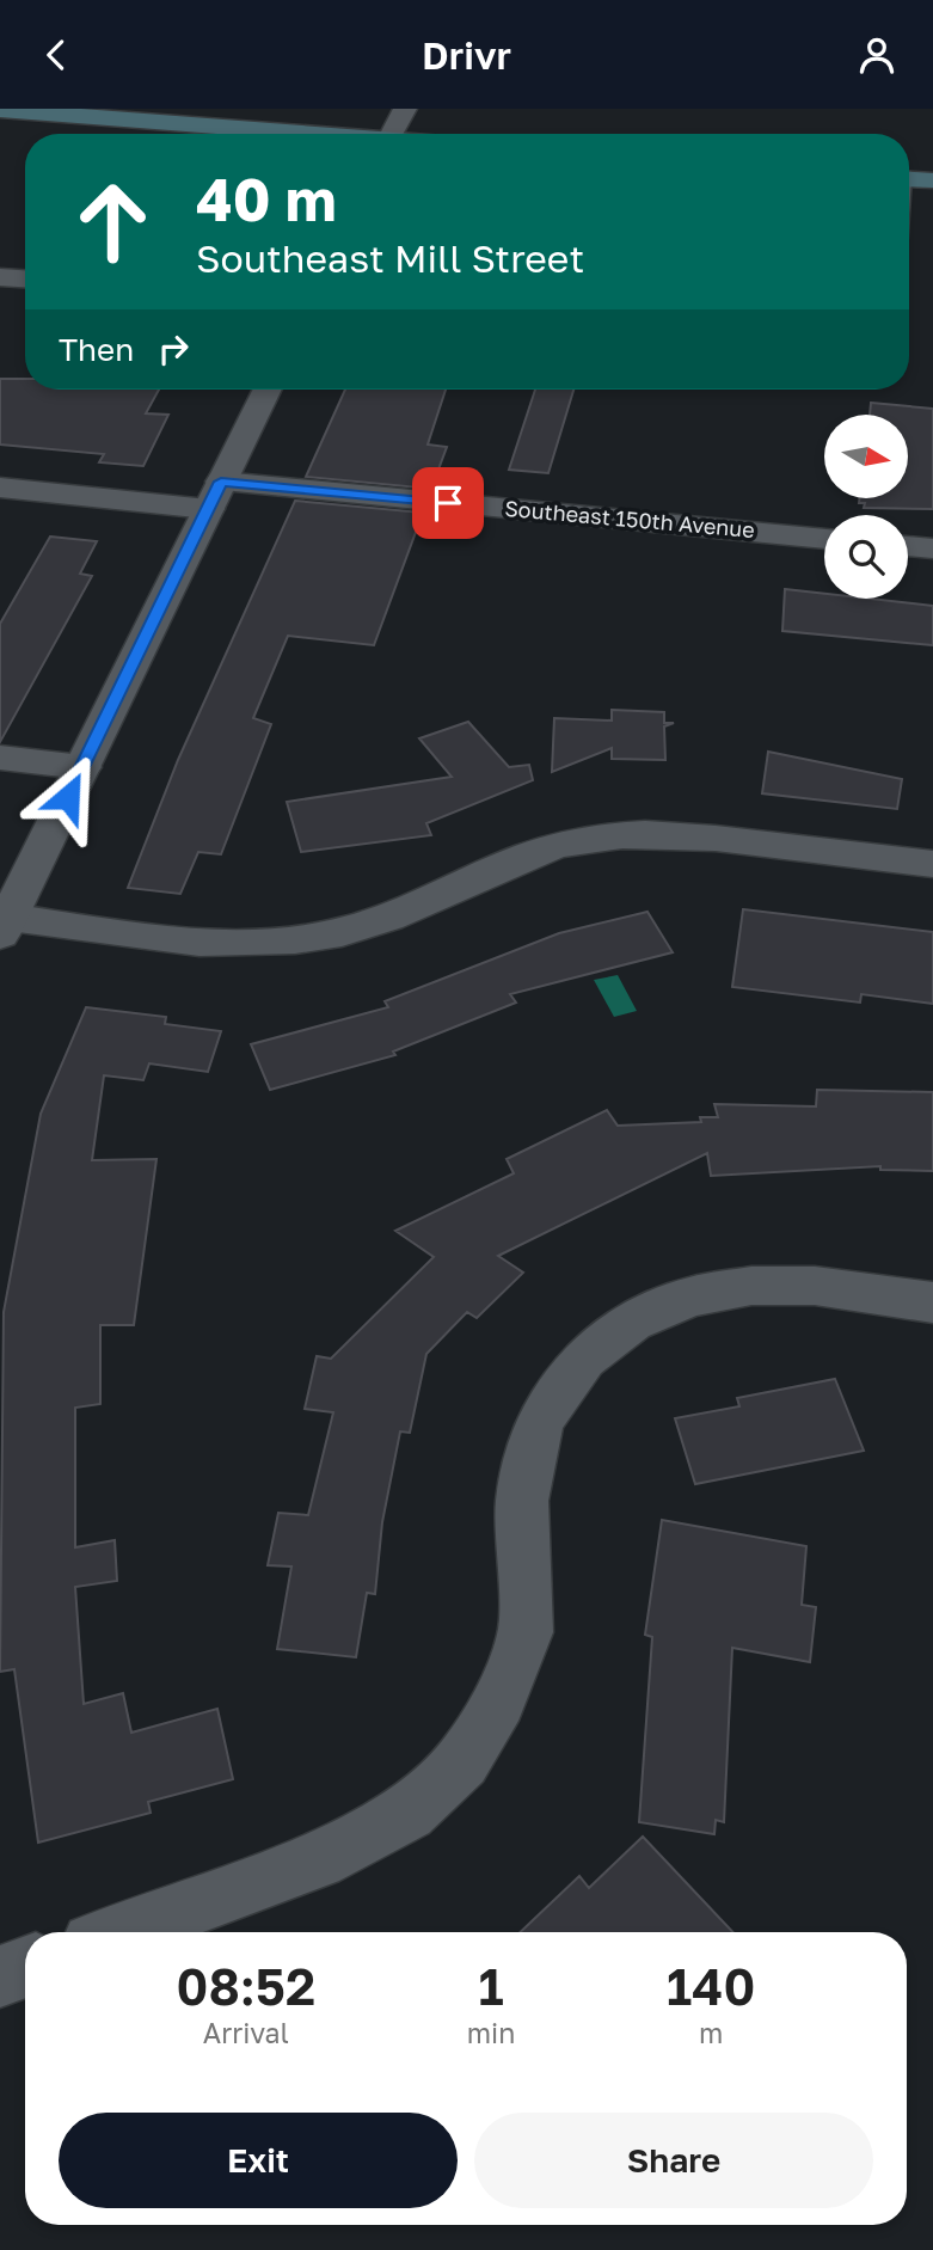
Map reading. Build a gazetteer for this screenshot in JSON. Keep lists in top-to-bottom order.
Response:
{
  "streets": {
    "street": ["Southeast 150th Avenue"]
  },
  "north": "right",
  "page": {
    "header": "Drivr",
    "turn": ["40 m", "Southeast Mill Street"],
    "then": "Then",
    "eta": [
      "08:52",
      "Arrival",
      "1",
      "min",
      "140",
      "m"
    ],
    "buttons": ["Exit", "Share"]
  }
}
